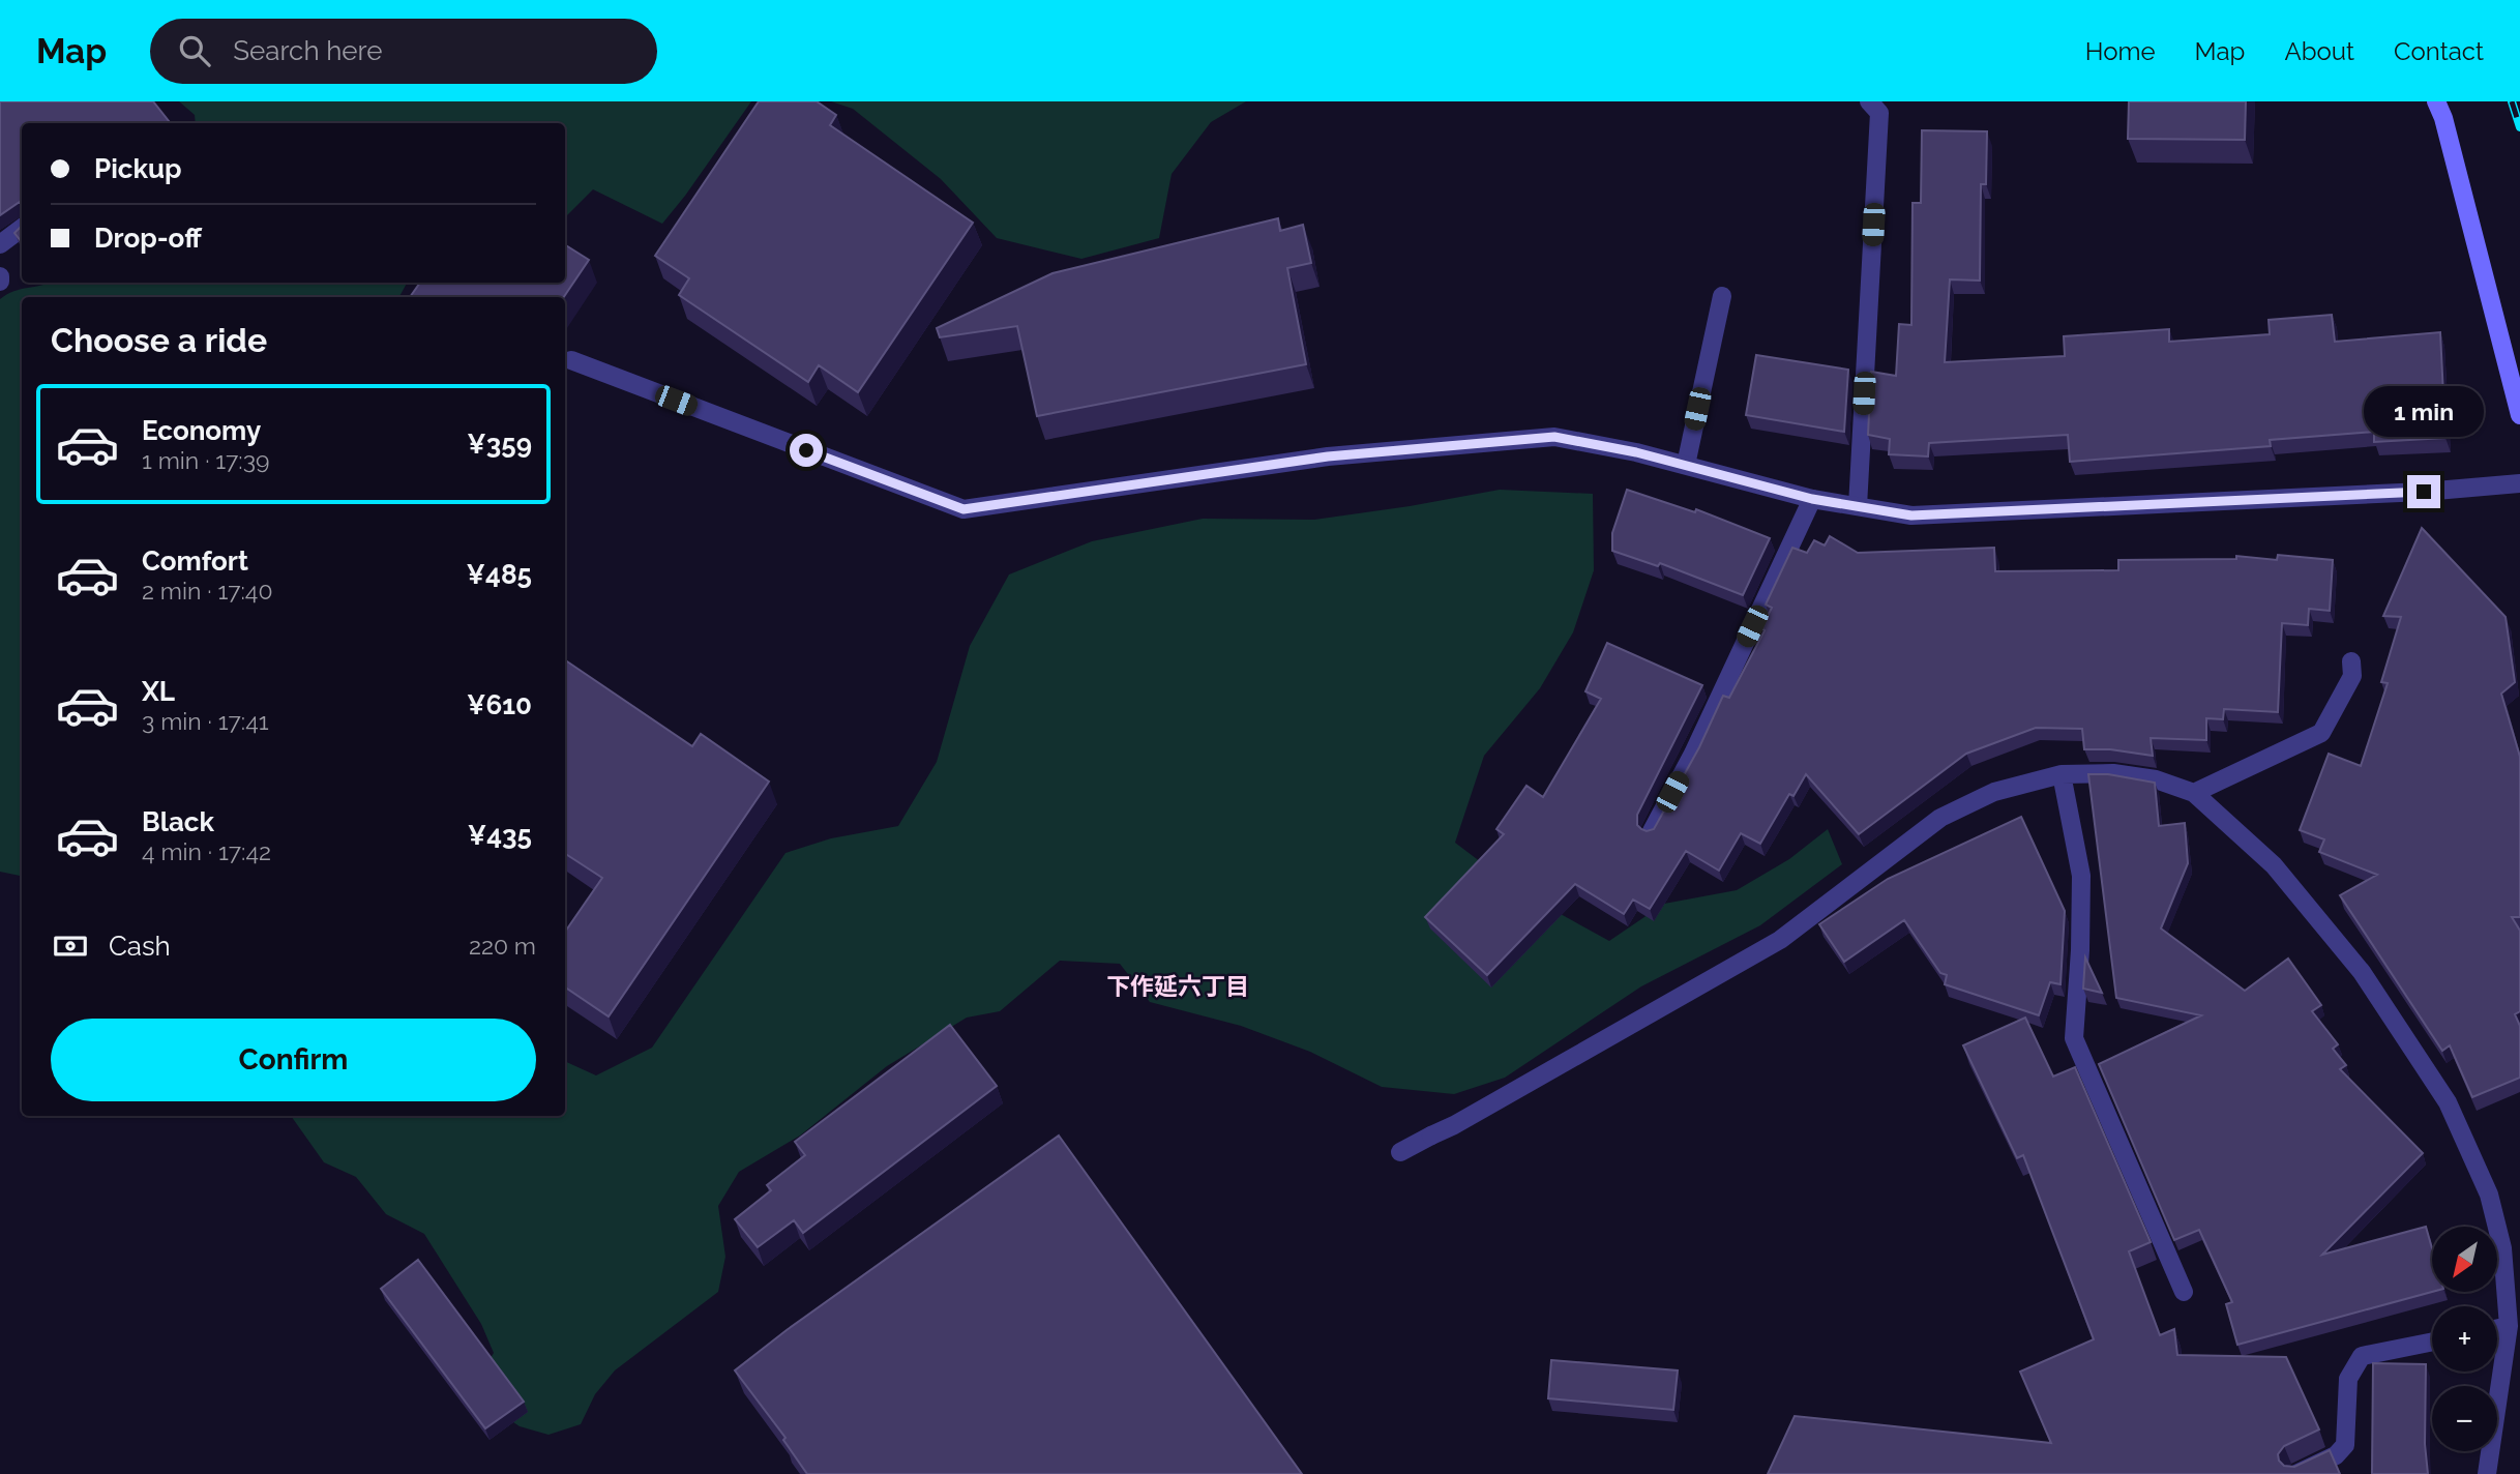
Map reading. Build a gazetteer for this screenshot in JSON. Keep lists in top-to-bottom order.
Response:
{
  "districts": ["下作延六丁目"],
  "north": "bottom left",
  "page": {
    "header": "Map",
    "search": "Search here",
    "nav": [
      "Home",
      "Map",
      "About",
      "Contact"
    ],
    "banner": ["Pickup", "Drop-off"],
    "heading": "Choose a ride",
    "list": [
      {
        "name": "Economy",
        "note": "1 min · 17:39",
        "value": "¥359"
      },
      {
        "name": "Comfort",
        "note": "2 min · 17:40",
        "value": "¥485"
      },
      {
        "name": "XL",
        "note": "3 min · 17:41",
        "value": "¥610"
      },
      {
        "name": "Black",
        "note": "4 min · 17:42",
        "value": "¥435"
      }
    ],
    "bubble": "1 min",
    "pay": ["Cash", "220 m"],
    "buttons": "Confirm",
    "map_buttons": ["+", "−"]
  }
}
